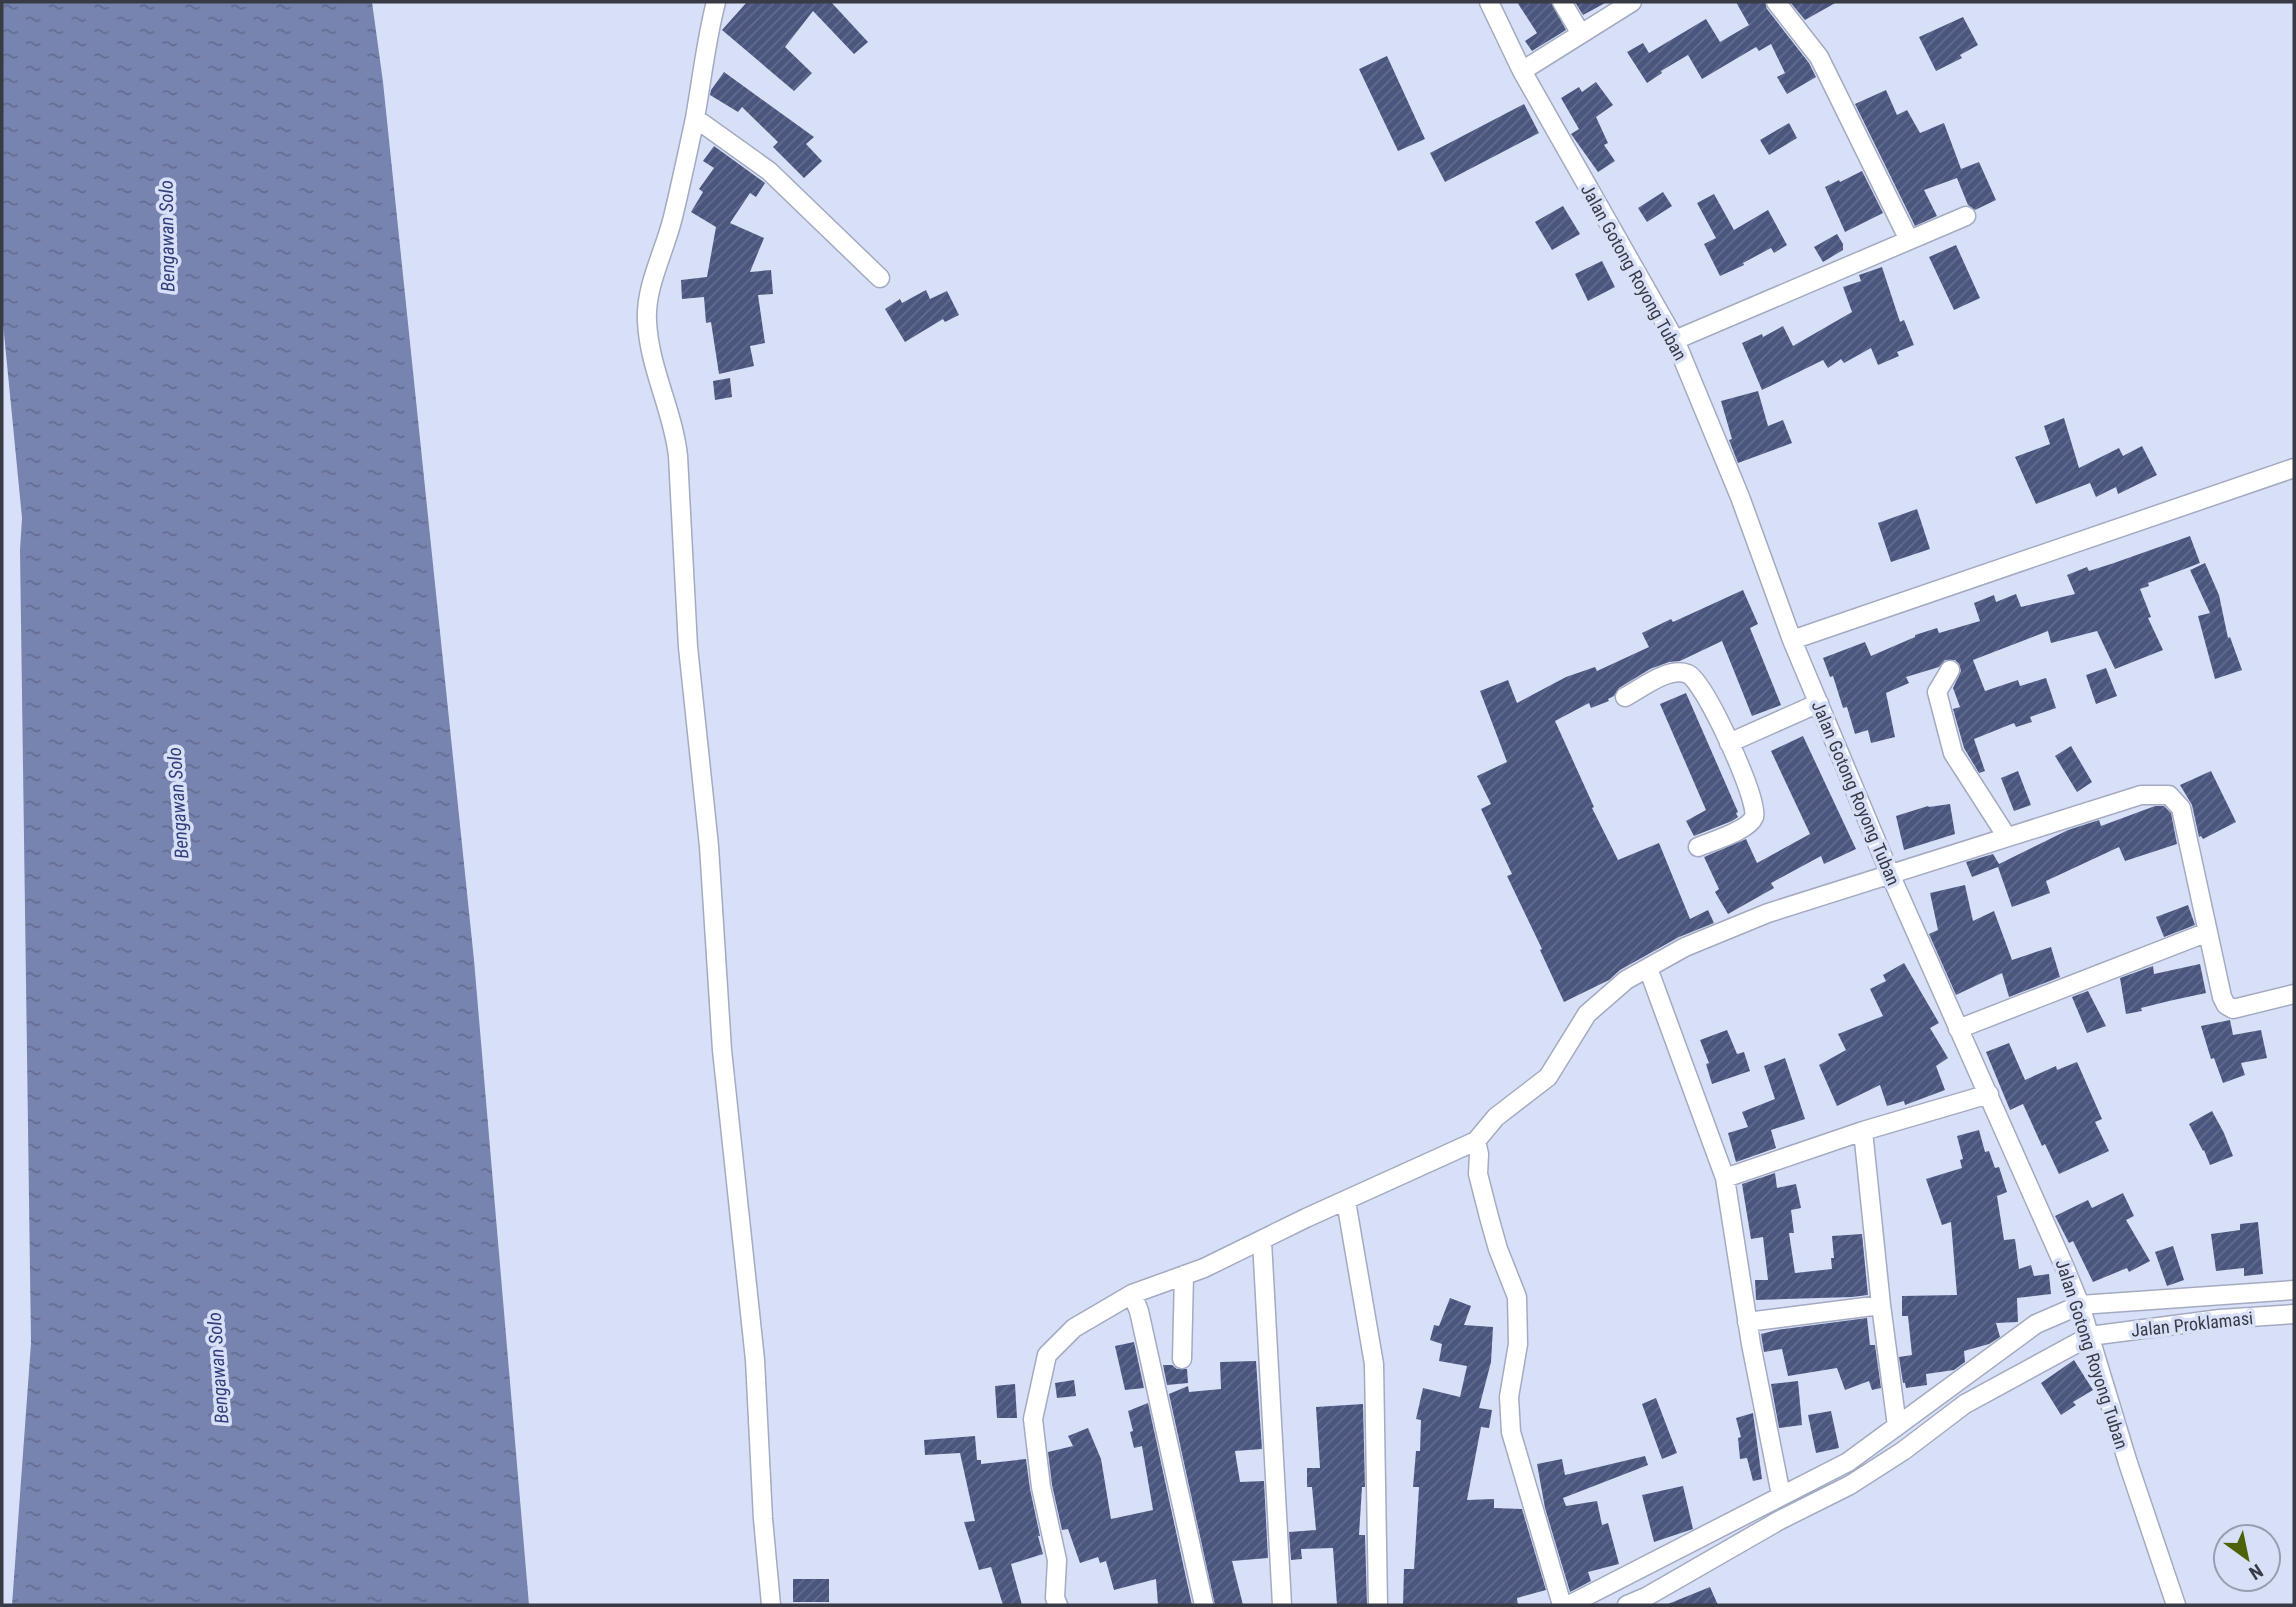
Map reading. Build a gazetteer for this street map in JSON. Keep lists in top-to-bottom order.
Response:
{
  "streets": {
    "street": ["Jalan Gotong Royong Tuban", "Jalan Proklamasi"]
  },
  "crossings": [
    ["Jalan Gotong Royong Tuban", "Jalan Proklamasi"]
  ],
  "water": ["Bengawan Solo"],
  "north": "bottom right"
}
